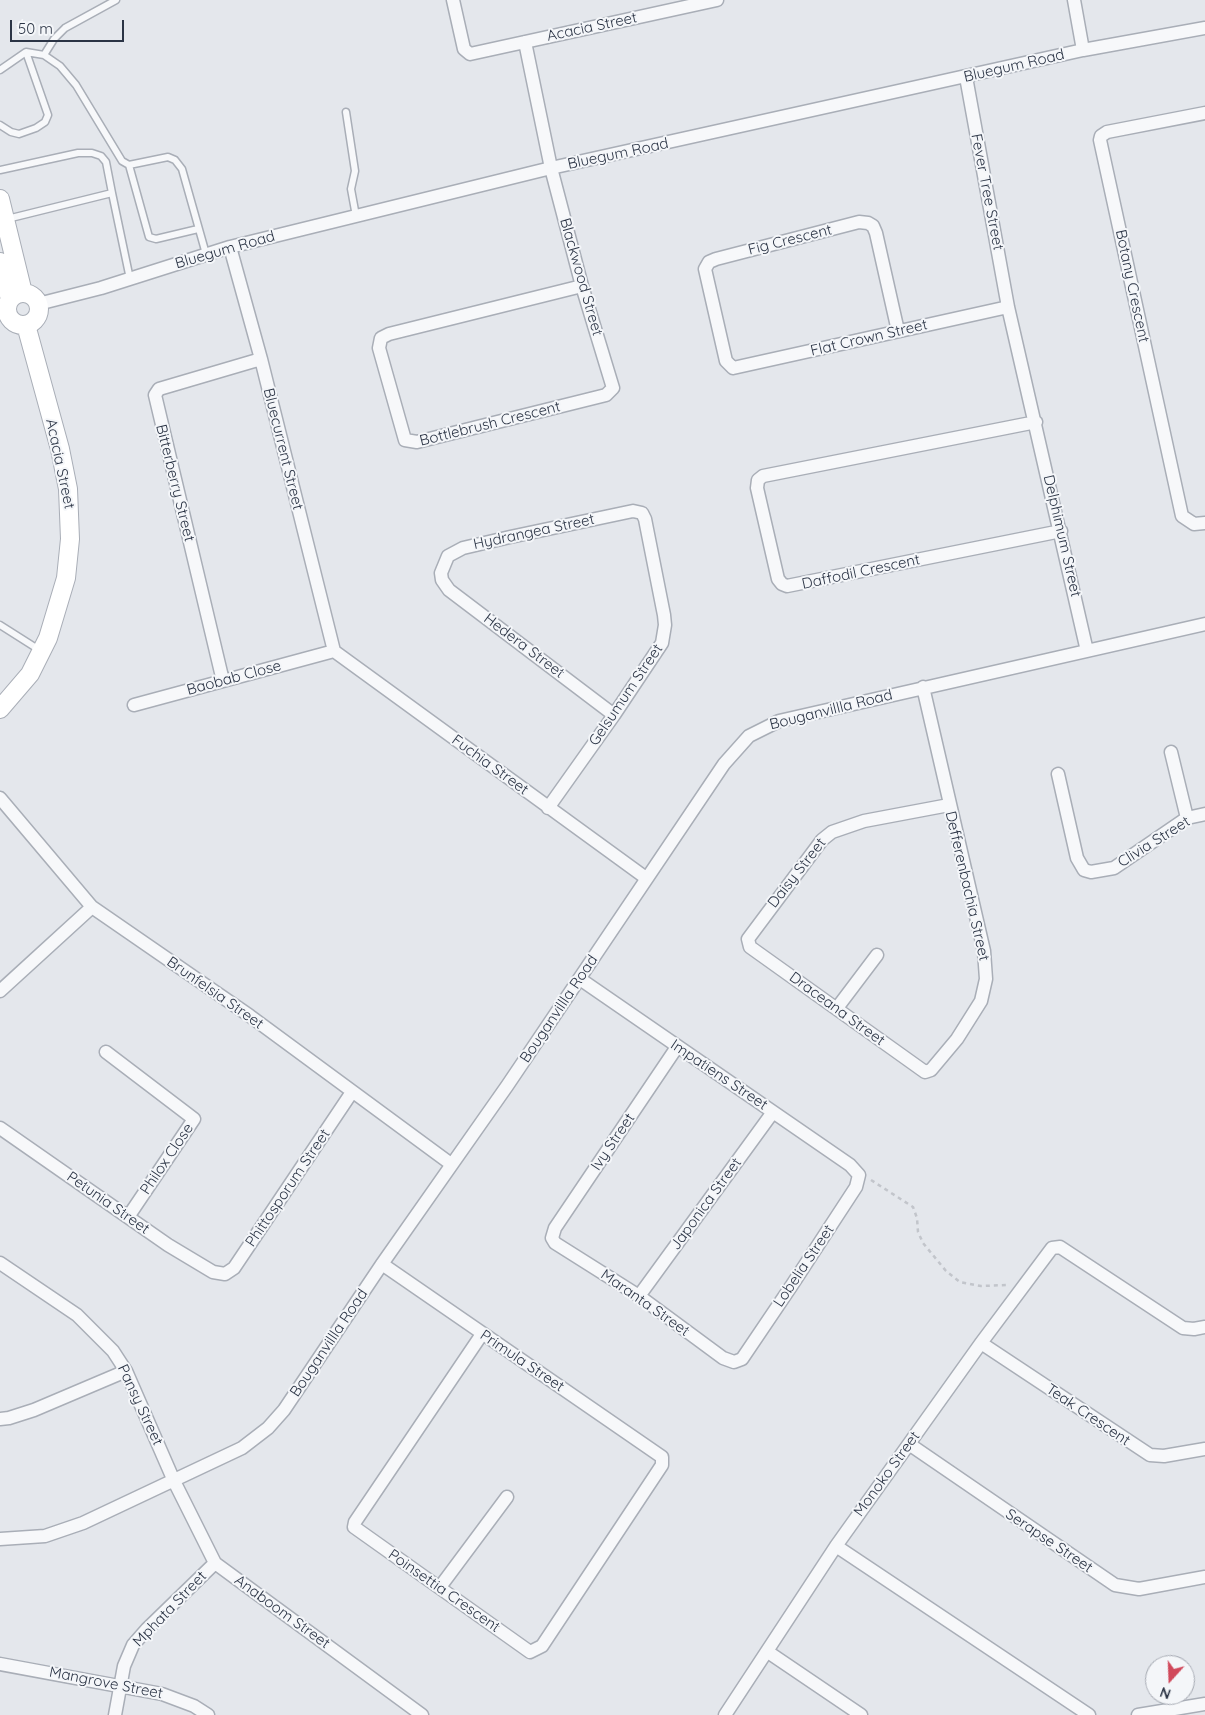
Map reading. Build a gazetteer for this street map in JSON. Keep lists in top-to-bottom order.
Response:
{
  "streets": {
    "street": [
      "Acacia Street",
      "Bluegum Road",
      "Fever Tree Street",
      "Fig Crescent",
      "Blackwood Street",
      "Botany Crescent",
      "Flat Crown Street",
      "Bottlebrush Crescent",
      "Bluecurrent Street",
      "Bitterberry Street",
      "Hydrangea Street",
      "Delphimum Street",
      "Daffodil Crescent",
      "Hedera Street",
      "Baobab Close",
      "Gelsumum Street",
      "Bouganvillla Road",
      "Fuchia Street",
      "Clivia Street",
      "Daisy Street",
      "Defferenbachia Street",
      "Brunfelsia Street",
      "Draceana Street",
      "Impatiens Street",
      "Ivy Street",
      "Philox Close",
      "Phittosporum Street",
      "Petunia Street",
      "Japonica Street",
      "Lobelia Street",
      "Maranta Street",
      "Primula Street",
      "Pansy Street",
      "Teak Crescent",
      "Monoko Street",
      "Serapse Street",
      "Poinsettia Crescent",
      "Mphata Street",
      "Anaboom Street",
      "Mangrove Street"
    ]
  },
  "crossings": [
    ["Acacia Street", "Bluegum Road"],
    ["Bluegum Road", "Fever Tree Street"],
    ["Bluegum Road", "Blackwood Street"],
    ["Bluegum Road", "Bluecurrent Street"],
    ["Fever Tree Street", "Flat Crown Street"],
    ["Fever Tree Street", "Delphimum Street"],
    ["Fever Tree Street", "Daffodil Crescent"],
    ["Fig Crescent", "Flat Crown Street"],
    ["Blackwood Street", "Bottlebrush Crescent"],
    ["Bluecurrent Street", "Bitterberry Street"],
    ["Bluecurrent Street", "Baobab Close"],
    ["Bluecurrent Street", "Fuchia Street"],
    ["Bitterberry Street", "Baobab Close"],
    ["Hydrangea Street", "Hedera Street"],
    ["Hydrangea Street", "Gelsumum Street"],
    ["Delphimum Street", "Daffodil Crescent"],
    ["Delphimum Street", "Bouganvillla Road"],
    ["Hedera Street", "Gelsumum Street"],
    ["Baobab Close", "Fuchia Street"],
    ["Gelsumum Street", "Fuchia Street"],
    ["Bouganvillla Road", "Fuchia Street"],
    ["Bouganvillla Road", "Defferenbachia Street"],
    ["Bouganvillla Road", "Brunfelsia Street"],
    ["Bouganvillla Road", "Impatiens Street"],
    ["Bouganvillla Road", "Primula Street"],
    ["Bouganvillla Road", "Pansy Street"],
    ["Bouganvillla Road", "Anaboom Street"],
    ["Daisy Street", "Defferenbachia Street"],
    ["Daisy Street", "Draceana Street"],
    ["Defferenbachia Street", "Draceana Street"],
    ["Brunfelsia Street", "Phittosporum Street"],
    ["Impatiens Street", "Ivy Street"],
    ["Impatiens Street", "Japonica Street"],
    ["Impatiens Street", "Lobelia Street"],
    ["Ivy Street", "Maranta Street"],
    ["Philox Close", "Petunia Street"],
    ["Phittosporum Street", "Petunia Street"],
    ["Japonica Street", "Maranta Street"],
    ["Lobelia Street", "Maranta Street"],
    ["Primula Street", "Poinsettia Crescent"],
    ["Pansy Street", "Anaboom Street"],
    ["Teak Crescent", "Monoko Street"],
    ["Monoko Street", "Serapse Street"],
    ["Mphata Street", "Anaboom Street"],
    ["Mphata Street", "Mangrove Street"]
  ],
  "scale_bar": "50 m",
  "north": "bottom"
}
